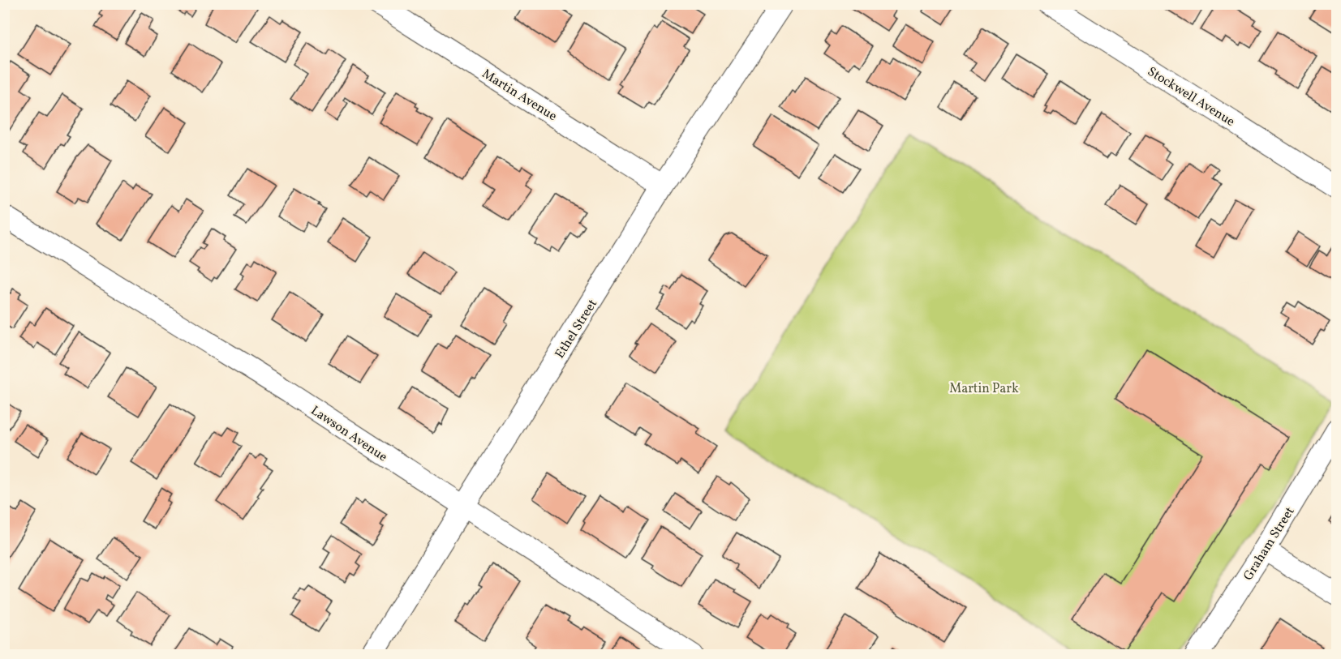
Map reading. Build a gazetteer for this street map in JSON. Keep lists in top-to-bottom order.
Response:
{
  "streets": {
    "street": [
      "Martin Avenue",
      "Stockwell Avenue",
      "Ethel Street",
      "Lawson Avenue",
      "Graham Street"
    ]
  },
  "crossings": [
    ["Martin Avenue", "Ethel Street"],
    ["Ethel Street", "Lawson Avenue"]
  ],
  "parks": ["Martin Park"]
}
